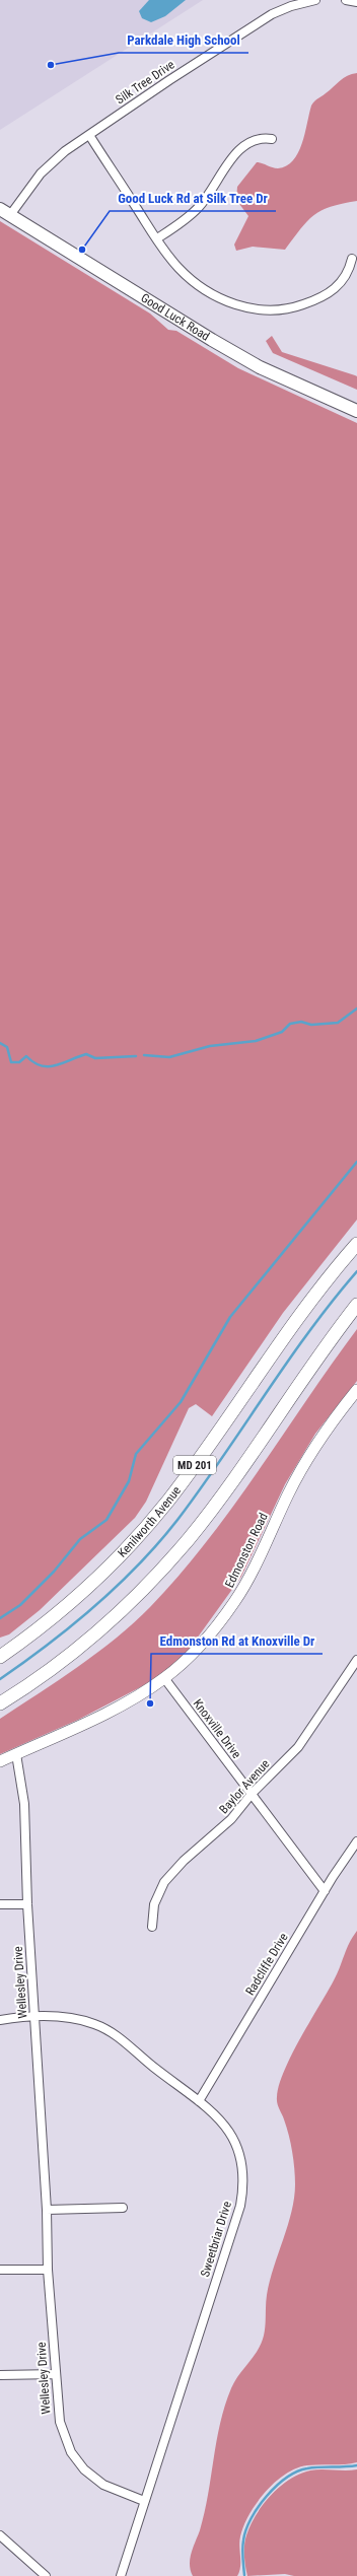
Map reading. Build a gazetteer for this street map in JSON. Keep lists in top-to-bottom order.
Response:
{
  "streets": {
    "main road": ["Good Luck Road", "MD 201", "Kenilworth Avenue"],
    "street": [
      "Silk Tree Drive",
      "Edmonston Road",
      "Knoxville Drive",
      "Baylor Avenue",
      "Radcliffe Drive",
      "Wellesley Drive",
      "Sweetbriar Drive"
    ]
  },
  "crossings": [
    ["Silk Tree Drive", "Good Luck Road"],
    ["Edmonston Road", "Knoxville Drive"],
    ["Edmonston Road", "Wellesley Drive"],
    ["Knoxville Drive", "Baylor Avenue"],
    ["Knoxville Drive", "Radcliffe Drive"],
    ["Radcliffe Drive", "Sweetbriar Drive"],
    ["Wellesley Drive", "Sweetbriar Drive"]
  ],
  "places": ["Parkdale High School", "Good Luck Rd at Silk Tree Dr", "Edmonston Rd at Knoxville Dr"]
}
